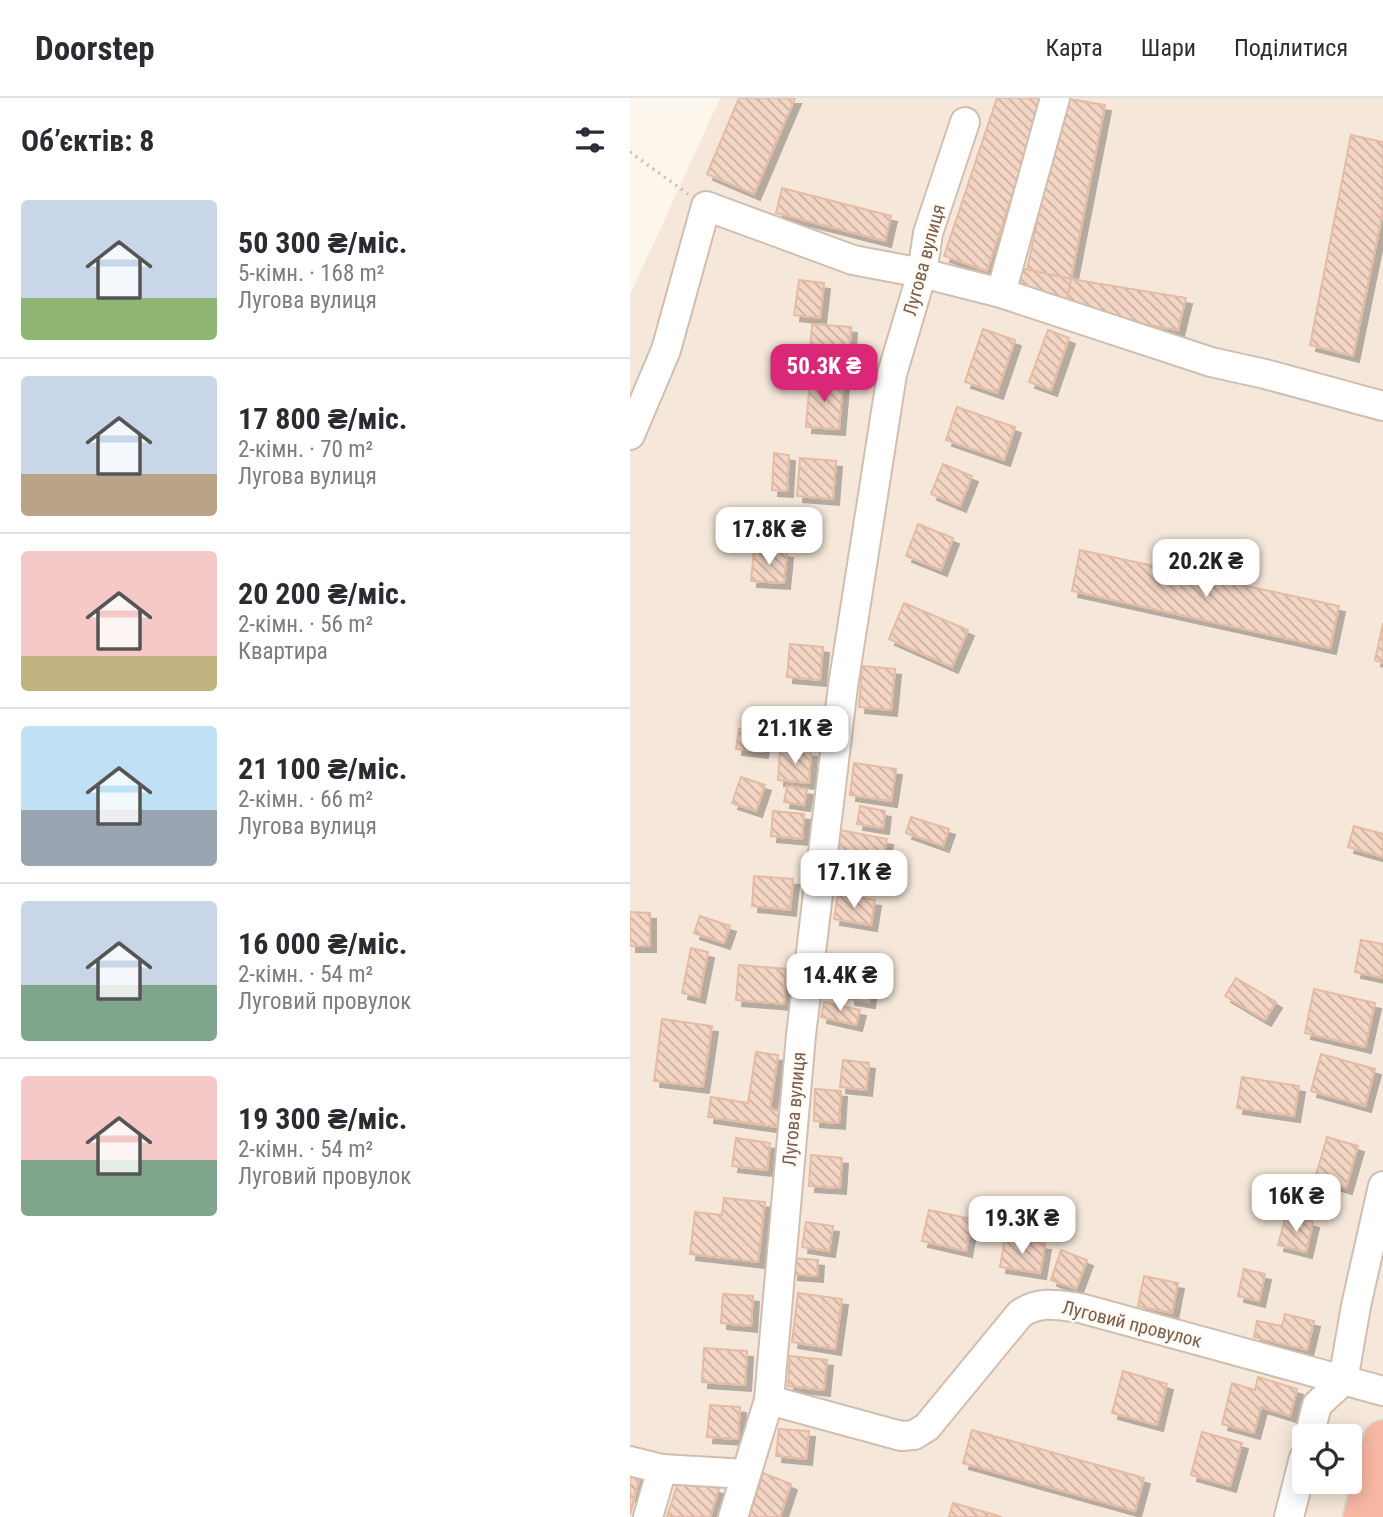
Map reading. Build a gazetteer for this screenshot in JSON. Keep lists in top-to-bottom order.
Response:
{
  "streets": {
    "street": ["Лугова вулиця", "Луговий провулок"]
  },
  "crossings": [
    ["Лугова вулиця", "Луговий провулок"]
  ],
  "page": {
    "header": "Doorstep",
    "nav": ["Карта", "Шари", "Поділитися"],
    "heading": "Об’єктів: 8",
    "list": [
      {
        "name": "50 300 ₴/міс.",
        "note": "5-кімн. · 168 m² · Лугова вулиця"
      },
      {
        "name": "17 800 ₴/міс.",
        "note": "2-кімн. · 70 m² · Лугова вулиця"
      },
      {
        "name": "20 200 ₴/міс.",
        "note": "2-кімн. · 56 m² · Квартира"
      },
      {
        "name": "21 100 ₴/міс.",
        "note": "2-кімн. · 66 m² · Лугова вулиця"
      },
      {
        "name": "16 000 ₴/міс.",
        "note": "2-кімн. · 54 m² · Луговий провулок"
      },
      {
        "name": "19 300 ₴/міс.",
        "note": "2-кімн. · 54 m² · Луговий провулок"
      }
    ],
    "price": [
      "50.3K ₴",
      "17.8K ₴",
      "20.2K ₴",
      "21.1K ₴",
      "17.1K ₴",
      "14.4K ₴",
      "16K ₴",
      "19.3K ₴"
    ]
  }
}
